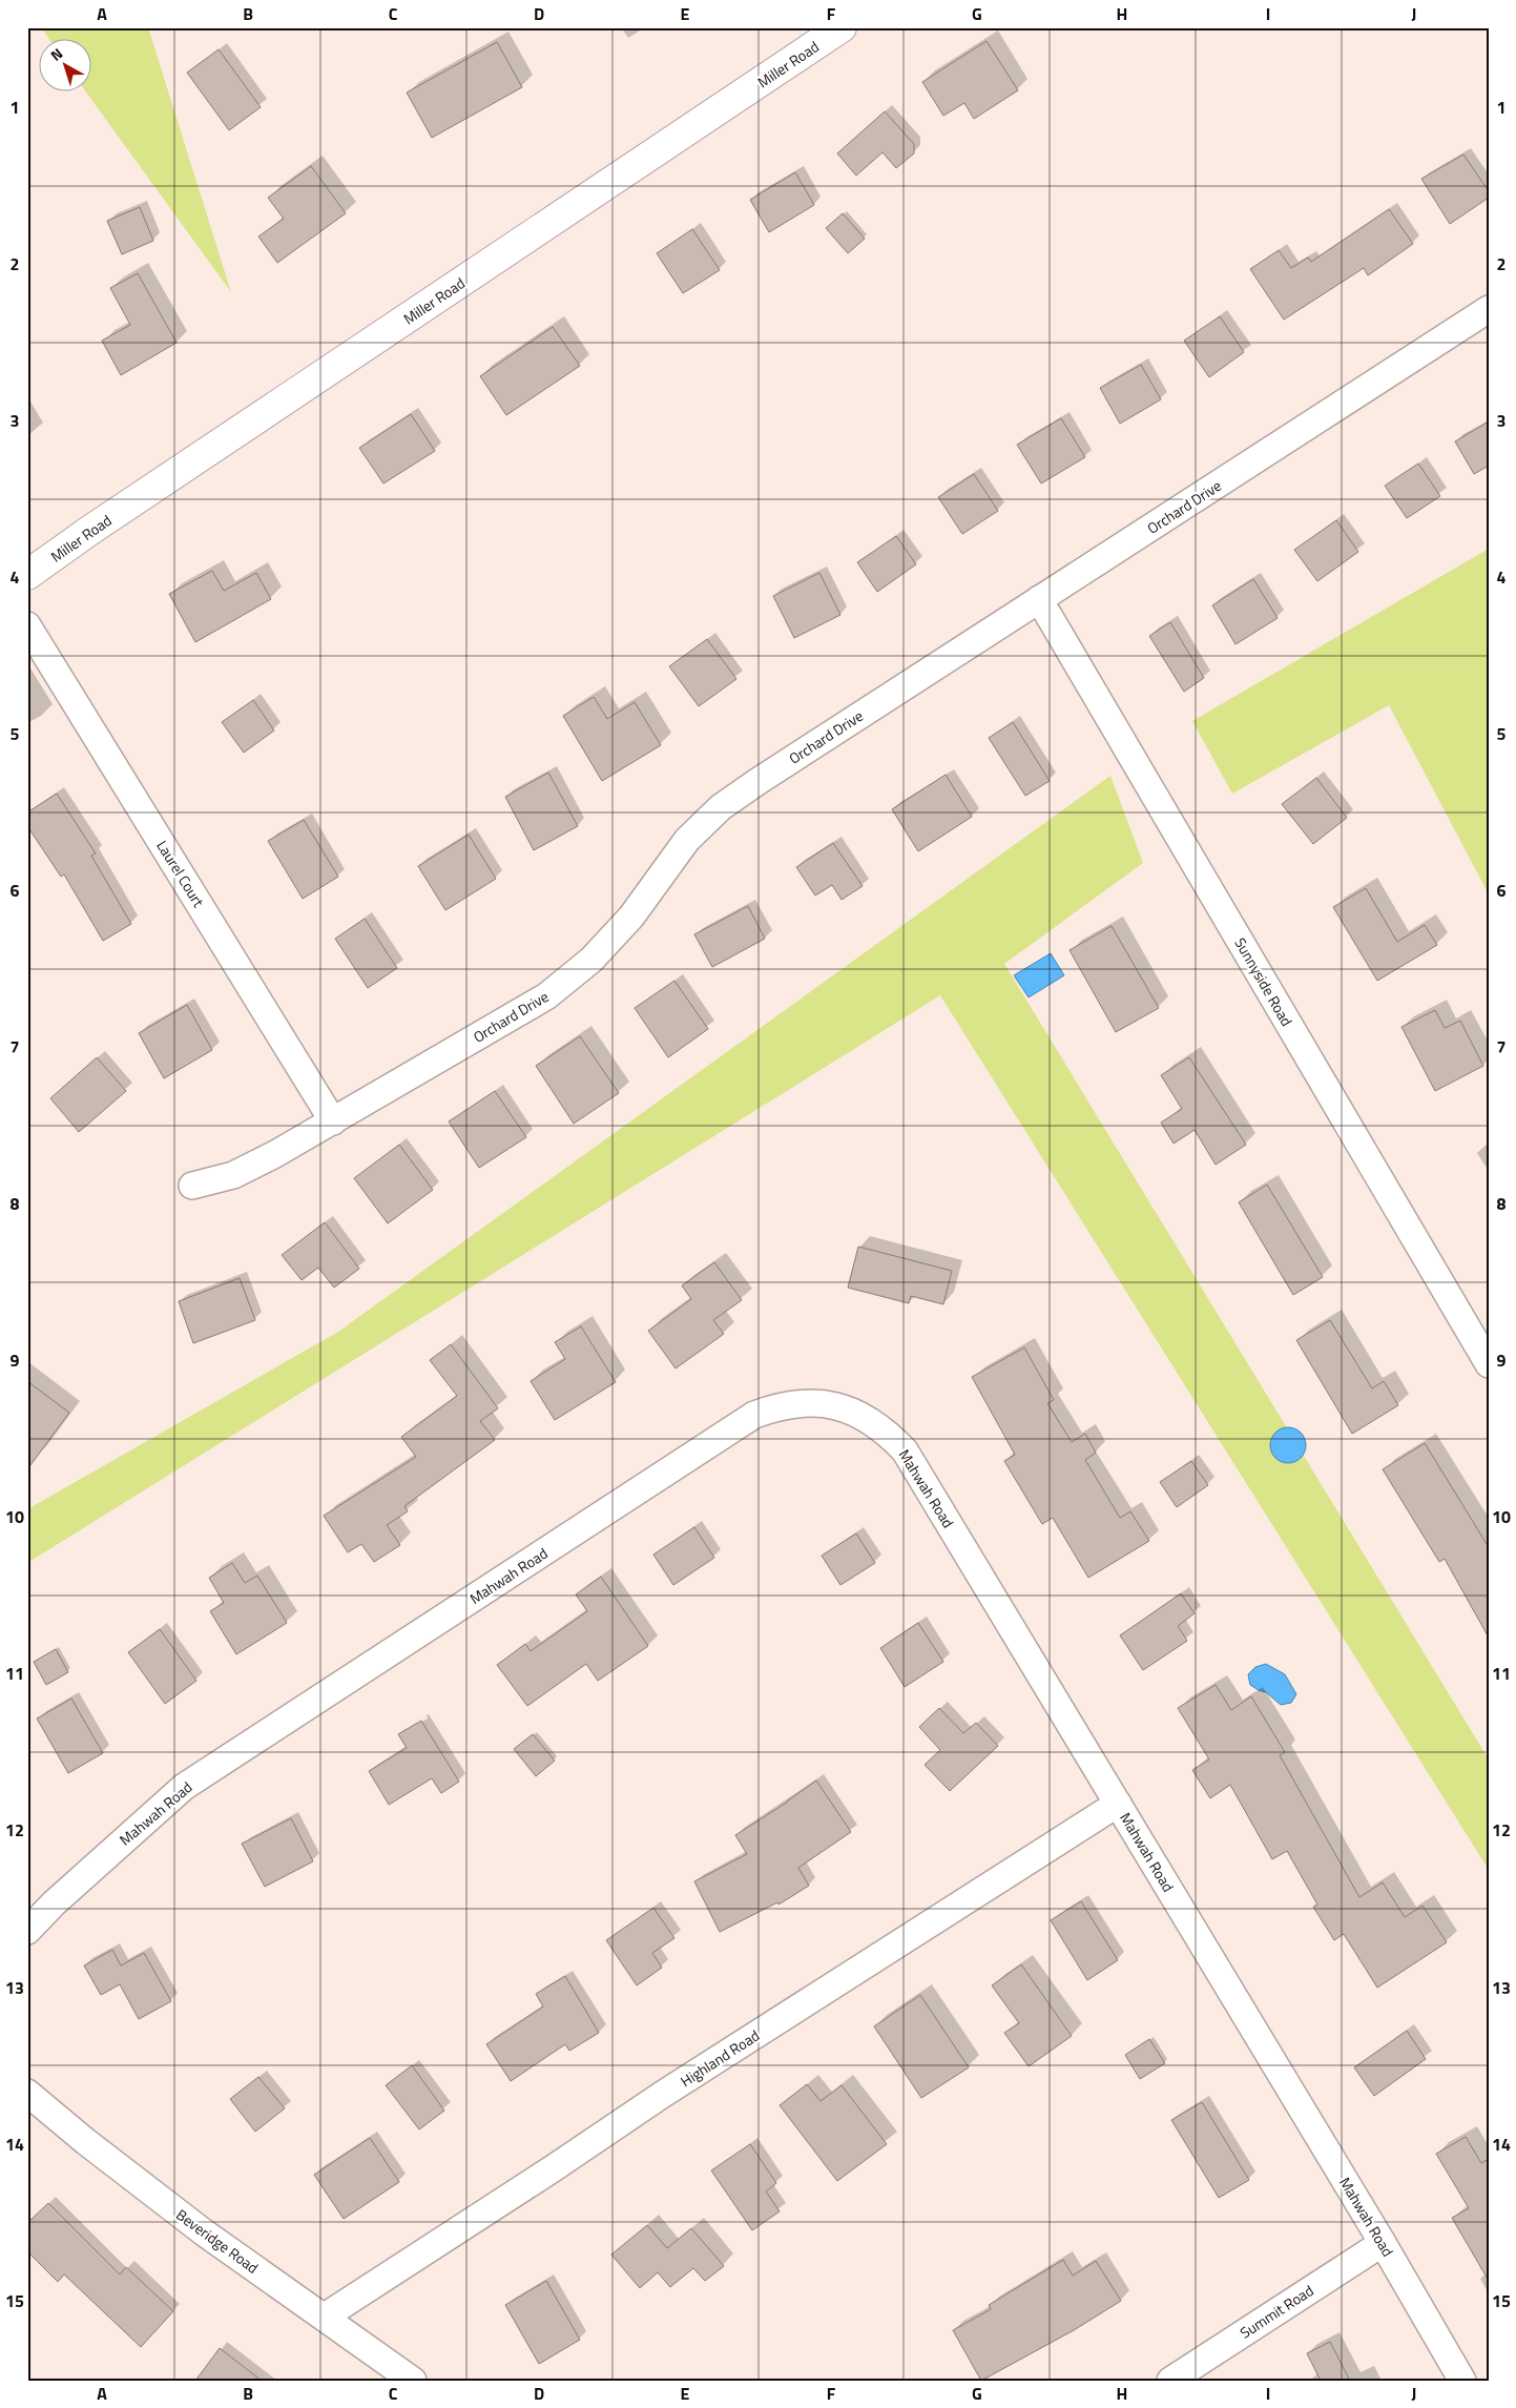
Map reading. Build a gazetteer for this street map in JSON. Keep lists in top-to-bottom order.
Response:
{
  "streets": {
    "street": [
      "Miller Road",
      "Orchard Drive",
      "Laurel Court",
      "Sunnyside Road",
      "Mahwah Road",
      "Highland Road",
      "Beveridge Road",
      "Summit Road"
    ]
  },
  "crossings": [
    ["Orchard Drive", "Laurel Court"],
    ["Orchard Drive", "Sunnyside Road"],
    ["Mahwah Road", "Highland Road"],
    ["Mahwah Road", "Summit Road"],
    ["Highland Road", "Beveridge Road"]
  ],
  "north": "top left",
  "grid": {
    "columns": [
      "A",
      "B",
      "C",
      "D",
      "E",
      "F",
      "G",
      "H",
      "I",
      "J"
    ],
    "rows": [
      "1",
      "2",
      "3",
      "4",
      "5",
      "6",
      "7",
      "8",
      "9",
      "10",
      "11",
      "12",
      "13",
      "14",
      "15"
    ]
  }
}
